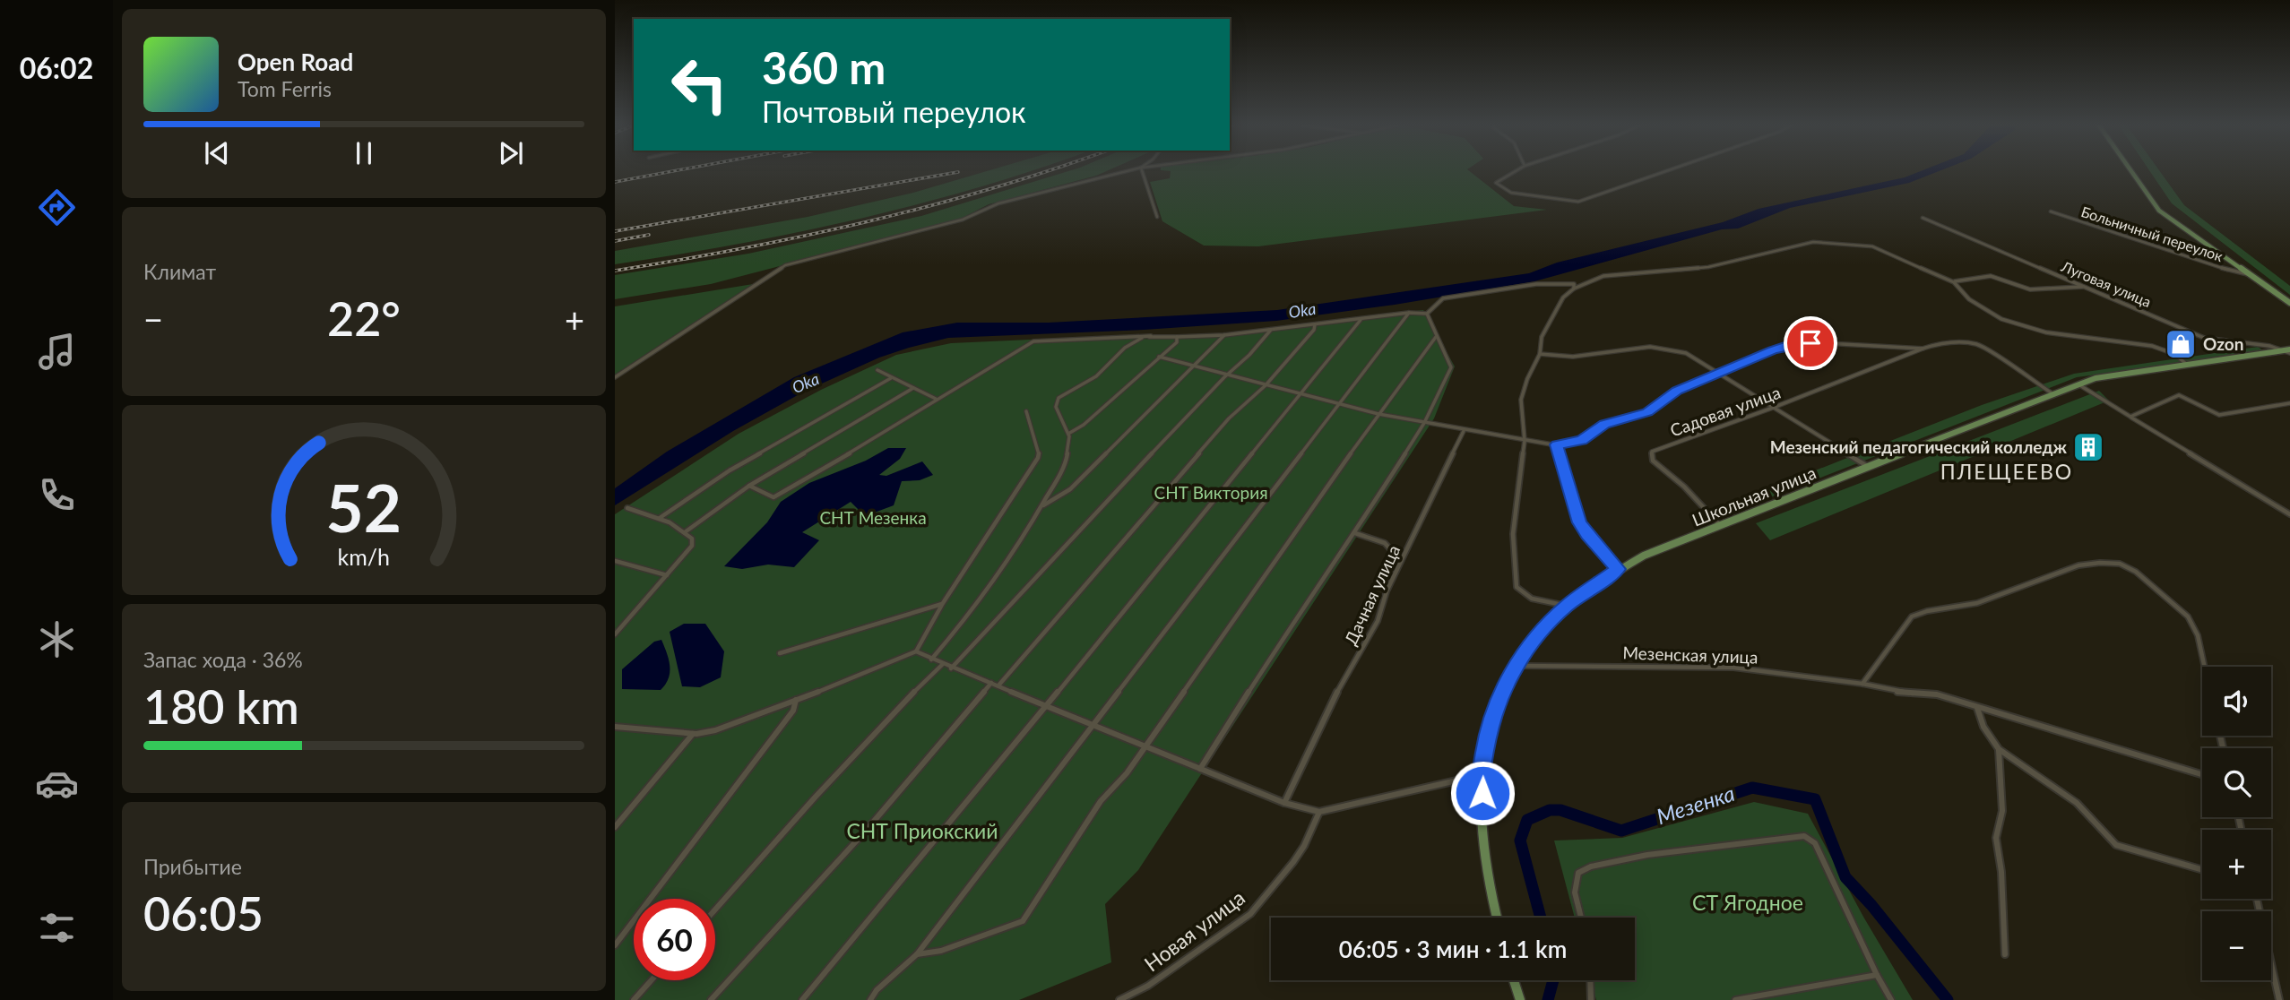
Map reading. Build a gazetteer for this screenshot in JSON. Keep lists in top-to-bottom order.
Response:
{
  "streets": {
    "main road": ["Школьная улица"],
    "street": [
      "Больничный переулок",
      "Луговая улица",
      "Садовая улица",
      "Дачная улица",
      "Мезенская улица",
      "Новая улица"
    ]
  },
  "crossings": [
    ["Луговая улица", "Школьная улица"],
    ["Садовая улица", "Школьная улица"],
    ["Школьная улица", "Мезенская улица"]
  ],
  "districts": ["ПЛЕЩЕЕВО"],
  "water": ["Oka", "Мезенка"],
  "parks": [
    "СНТ Виктория",
    "СНТ Мезенка",
    "СНТ Приокский",
    "СТ Ягодное"
  ],
  "places": {
    "shop": ["Ozon"],
    "building": ["Мезенский педагогический колледж"]
  },
  "page": {
    "tabs": "06:02",
    "turn": ["360 m", "Почтовый переулок"],
    "song": ["Open Road", "Tom Ferris"],
    "tile": [
      "Климат",
      ["Запас хода · 36%", "180 km"],
      ["Прибытие", "06:05"]
    ],
    "heat": ["−", "22°", "+"],
    "map_buttons": ["+", "−"],
    "limit": "60",
    "trip": "06:05 · 3 мин · 1.1 km",
    "gauge": ["52", "km/h"]
  }
}
